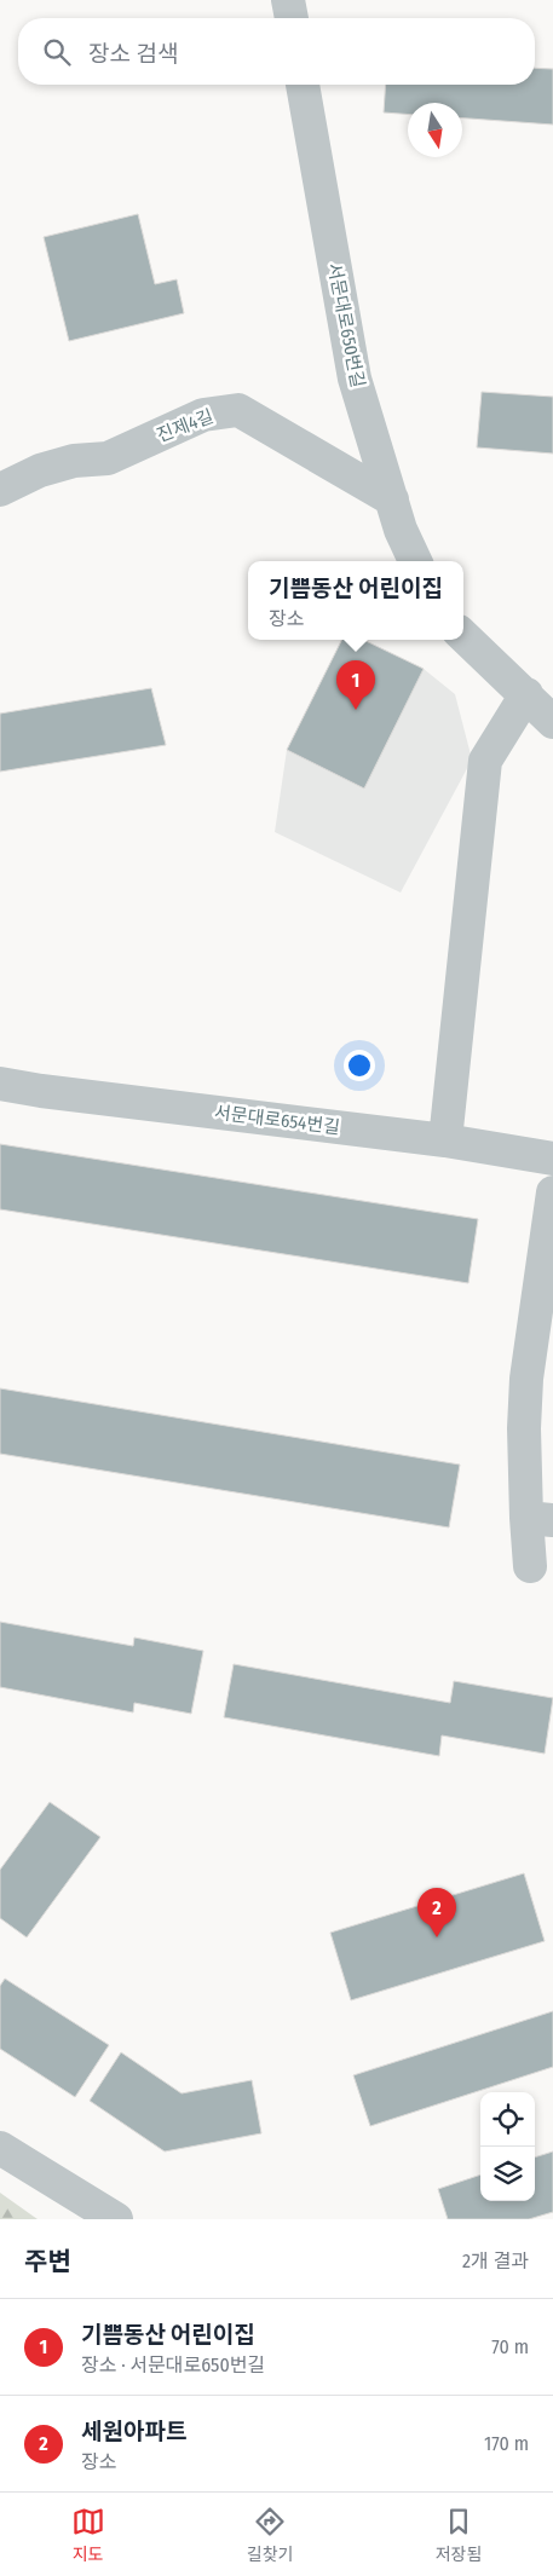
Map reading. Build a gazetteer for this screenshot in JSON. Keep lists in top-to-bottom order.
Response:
{
  "streets": {
    "street": ["서문대로650번길", "진제4길", "서문대로654번길"]
  },
  "crossings": [
    ["서문대로650번길", "진제4길"]
  ],
  "north": "bottom",
  "page": {
    "search": "장소 검색",
    "popup": ["기쁨동산 어린이집", "장소"],
    "pins": ["1", "2"],
    "heading": ["주변", "2개 결과"],
    "list": [
      {
        "mark": "1",
        "name": "기쁨동산 어린이집",
        "note": "장소 · 서문대로650번길",
        "value": "70 m"
      },
      {
        "mark": "2",
        "name": "세원아파트",
        "note": "장소",
        "value": "170 m"
      }
    ],
    "nav": ["지도", "길찾기", "저장됨"]
  }
}
